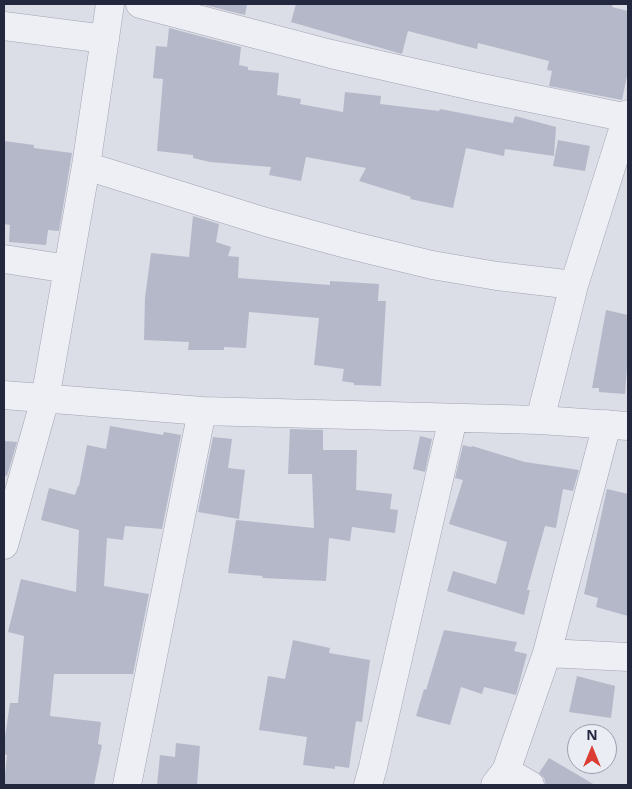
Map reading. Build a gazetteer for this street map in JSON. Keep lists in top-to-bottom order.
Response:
{
  "north": "top"
}
